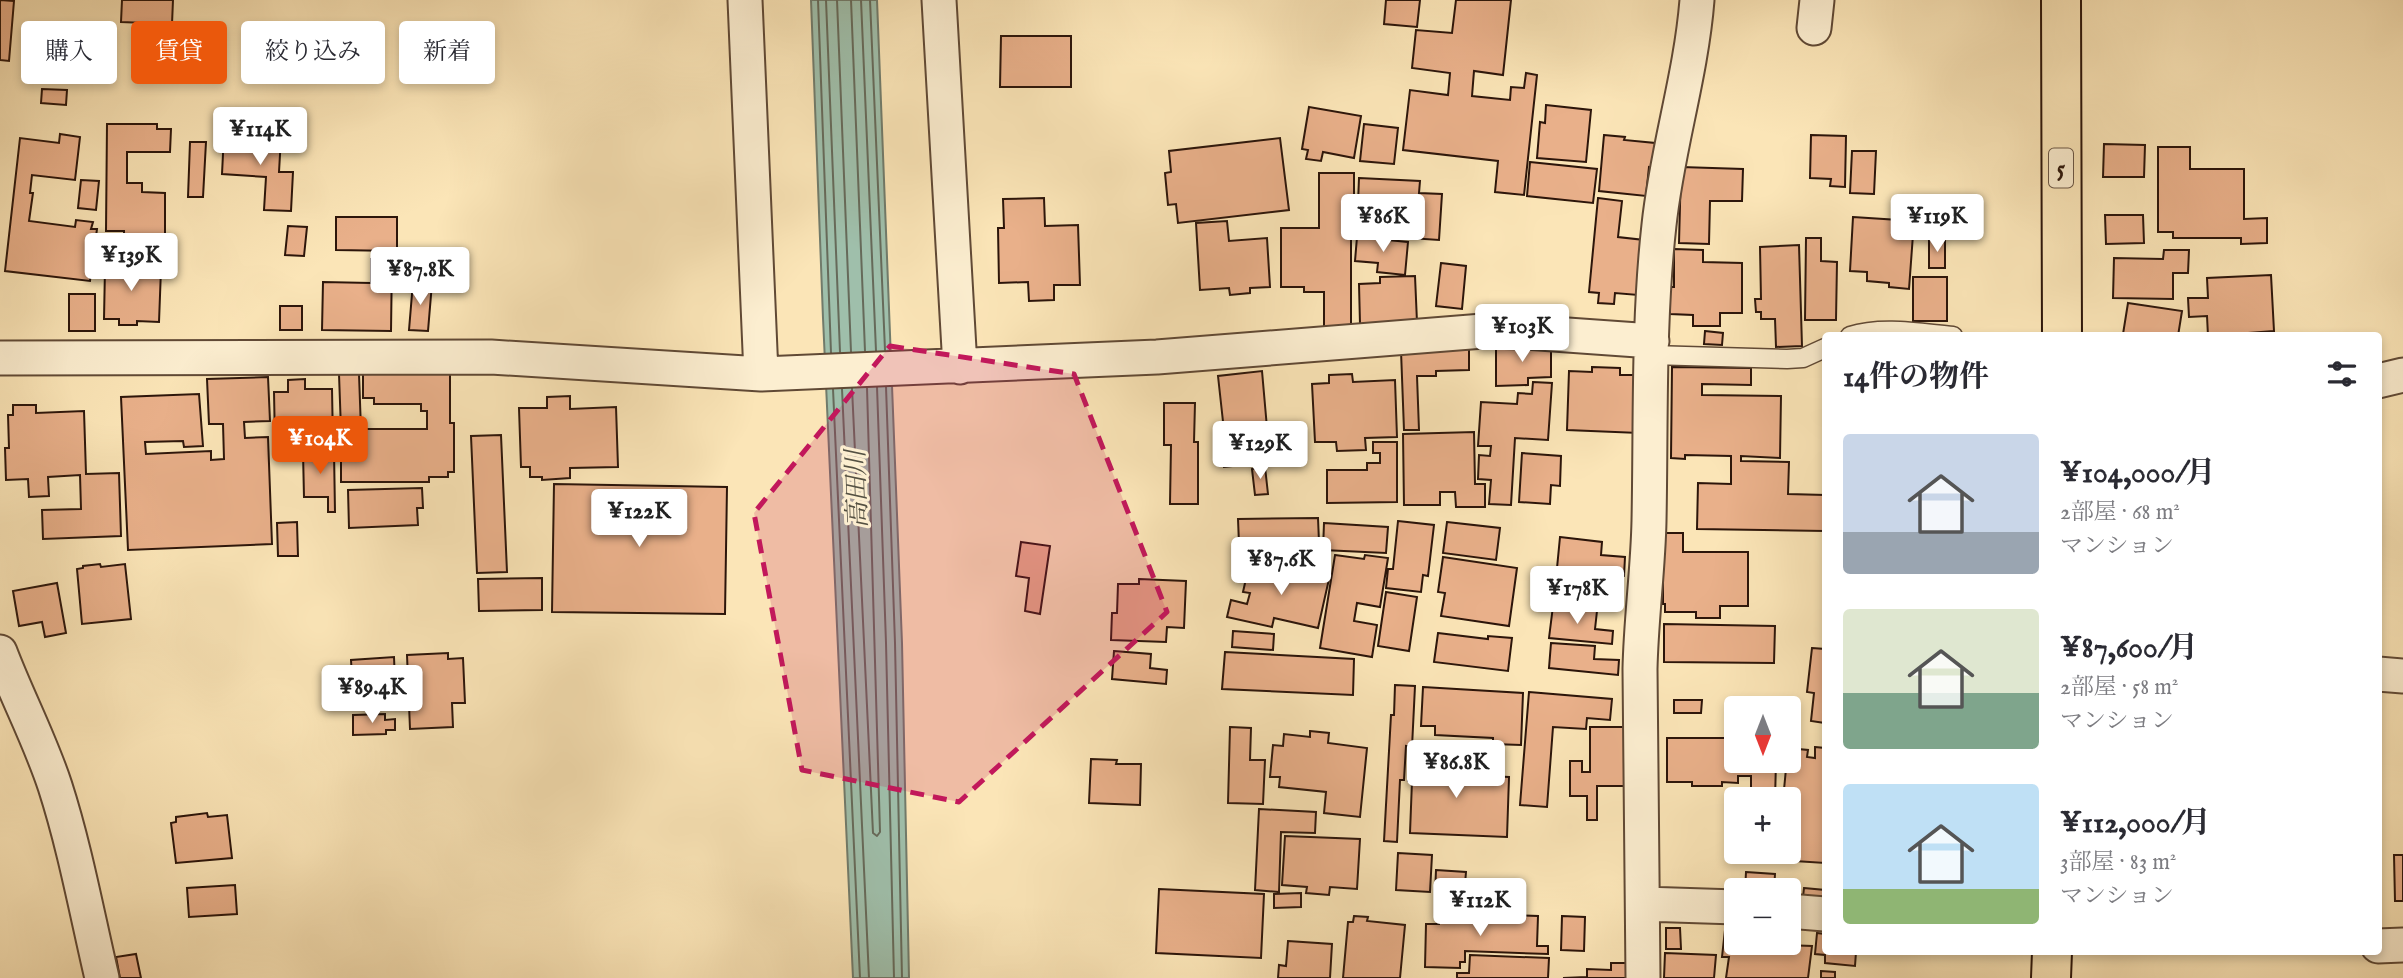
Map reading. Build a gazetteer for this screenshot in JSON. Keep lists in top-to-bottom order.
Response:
{
  "streets": {
    "main road": ["5"]
  },
  "water": ["高田川"],
  "north": "bottom",
  "page": {
    "chip": [
      "購入",
      "賃貸",
      "絞り込み",
      "新着"
    ],
    "price": [
      "¥114K",
      "¥86K",
      "¥119K",
      "¥139K",
      "¥87.8K",
      "¥103K",
      "¥104K",
      "¥129K",
      "¥122K",
      "¥87.6K",
      "¥178K",
      "¥89.4K",
      "¥86.8K",
      "¥112K"
    ],
    "heading": "14件の物件",
    "list": [
      {
        "name": "¥104,000/月",
        "note": "2部屋 · 68 m² · マンション"
      },
      {
        "name": "¥87,600/月",
        "note": "2部屋 · 58 m² · マンション"
      },
      {
        "name": "¥112,000/月",
        "note": "3部屋 · 83 m² · マンション"
      }
    ],
    "map_buttons": ["+", "−"]
  }
}
